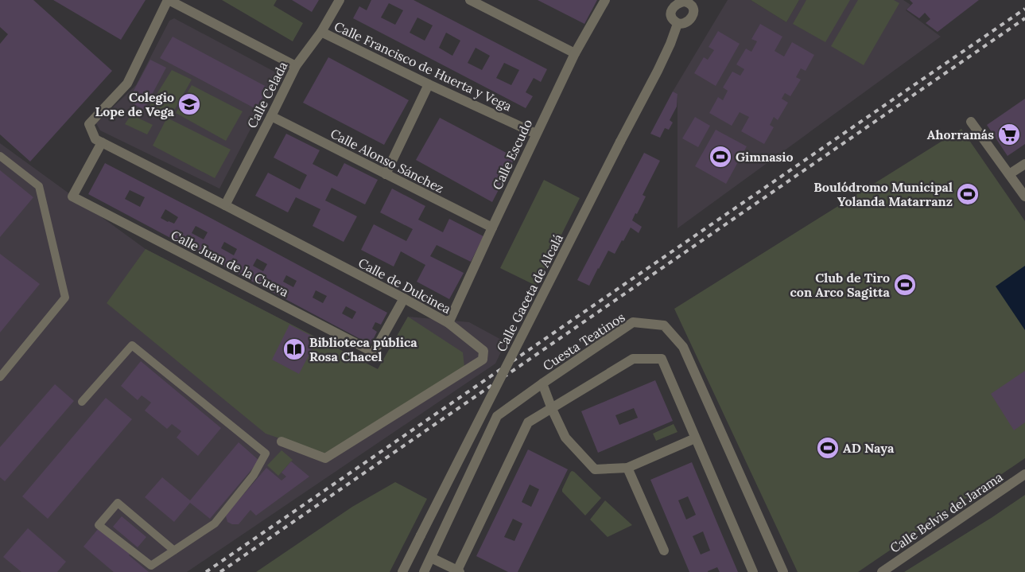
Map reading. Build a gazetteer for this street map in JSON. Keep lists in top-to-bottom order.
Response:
{
  "streets": {
    "street": [
      "Calle Francisco de Huerta y Vega",
      "Calle Celada",
      "Calle Escudo",
      "Calle Alonso Sánchez",
      "Calle Juan de la Cueva",
      "Calle de Dulcinea",
      "Calle Gaceta de Alcalá",
      "Cuesta Teatinos",
      "Calle Belvis del Jarama"
    ]
  },
  "crossings": [
    ["Calle Francisco de Huerta y Vega", "Calle Celada"],
    ["Calle Francisco de Huerta y Vega", "Calle Escudo"],
    ["Calle Celada", "Calle Alonso Sánchez"],
    ["Calle Celada", "Calle de Dulcinea"],
    ["Calle Escudo", "Calle Alonso Sánchez"],
    ["Calle Escudo", "Calle de Dulcinea"],
    ["Calle Juan de la Cueva", "Calle de Dulcinea"]
  ],
  "places": {
    "school or university": ["Colegio Lope de Vega"],
    "supermarket": ["Ahorramás"],
    "sports": [
      "Gimnasio",
      "Boulódromo Municipal Yolanda Matarranz",
      "Club de Tiro con Arco Sagitta",
      "AD Naya"
    ],
    "library": ["Biblioteca pública Rosa Chacel"]
  }
}
